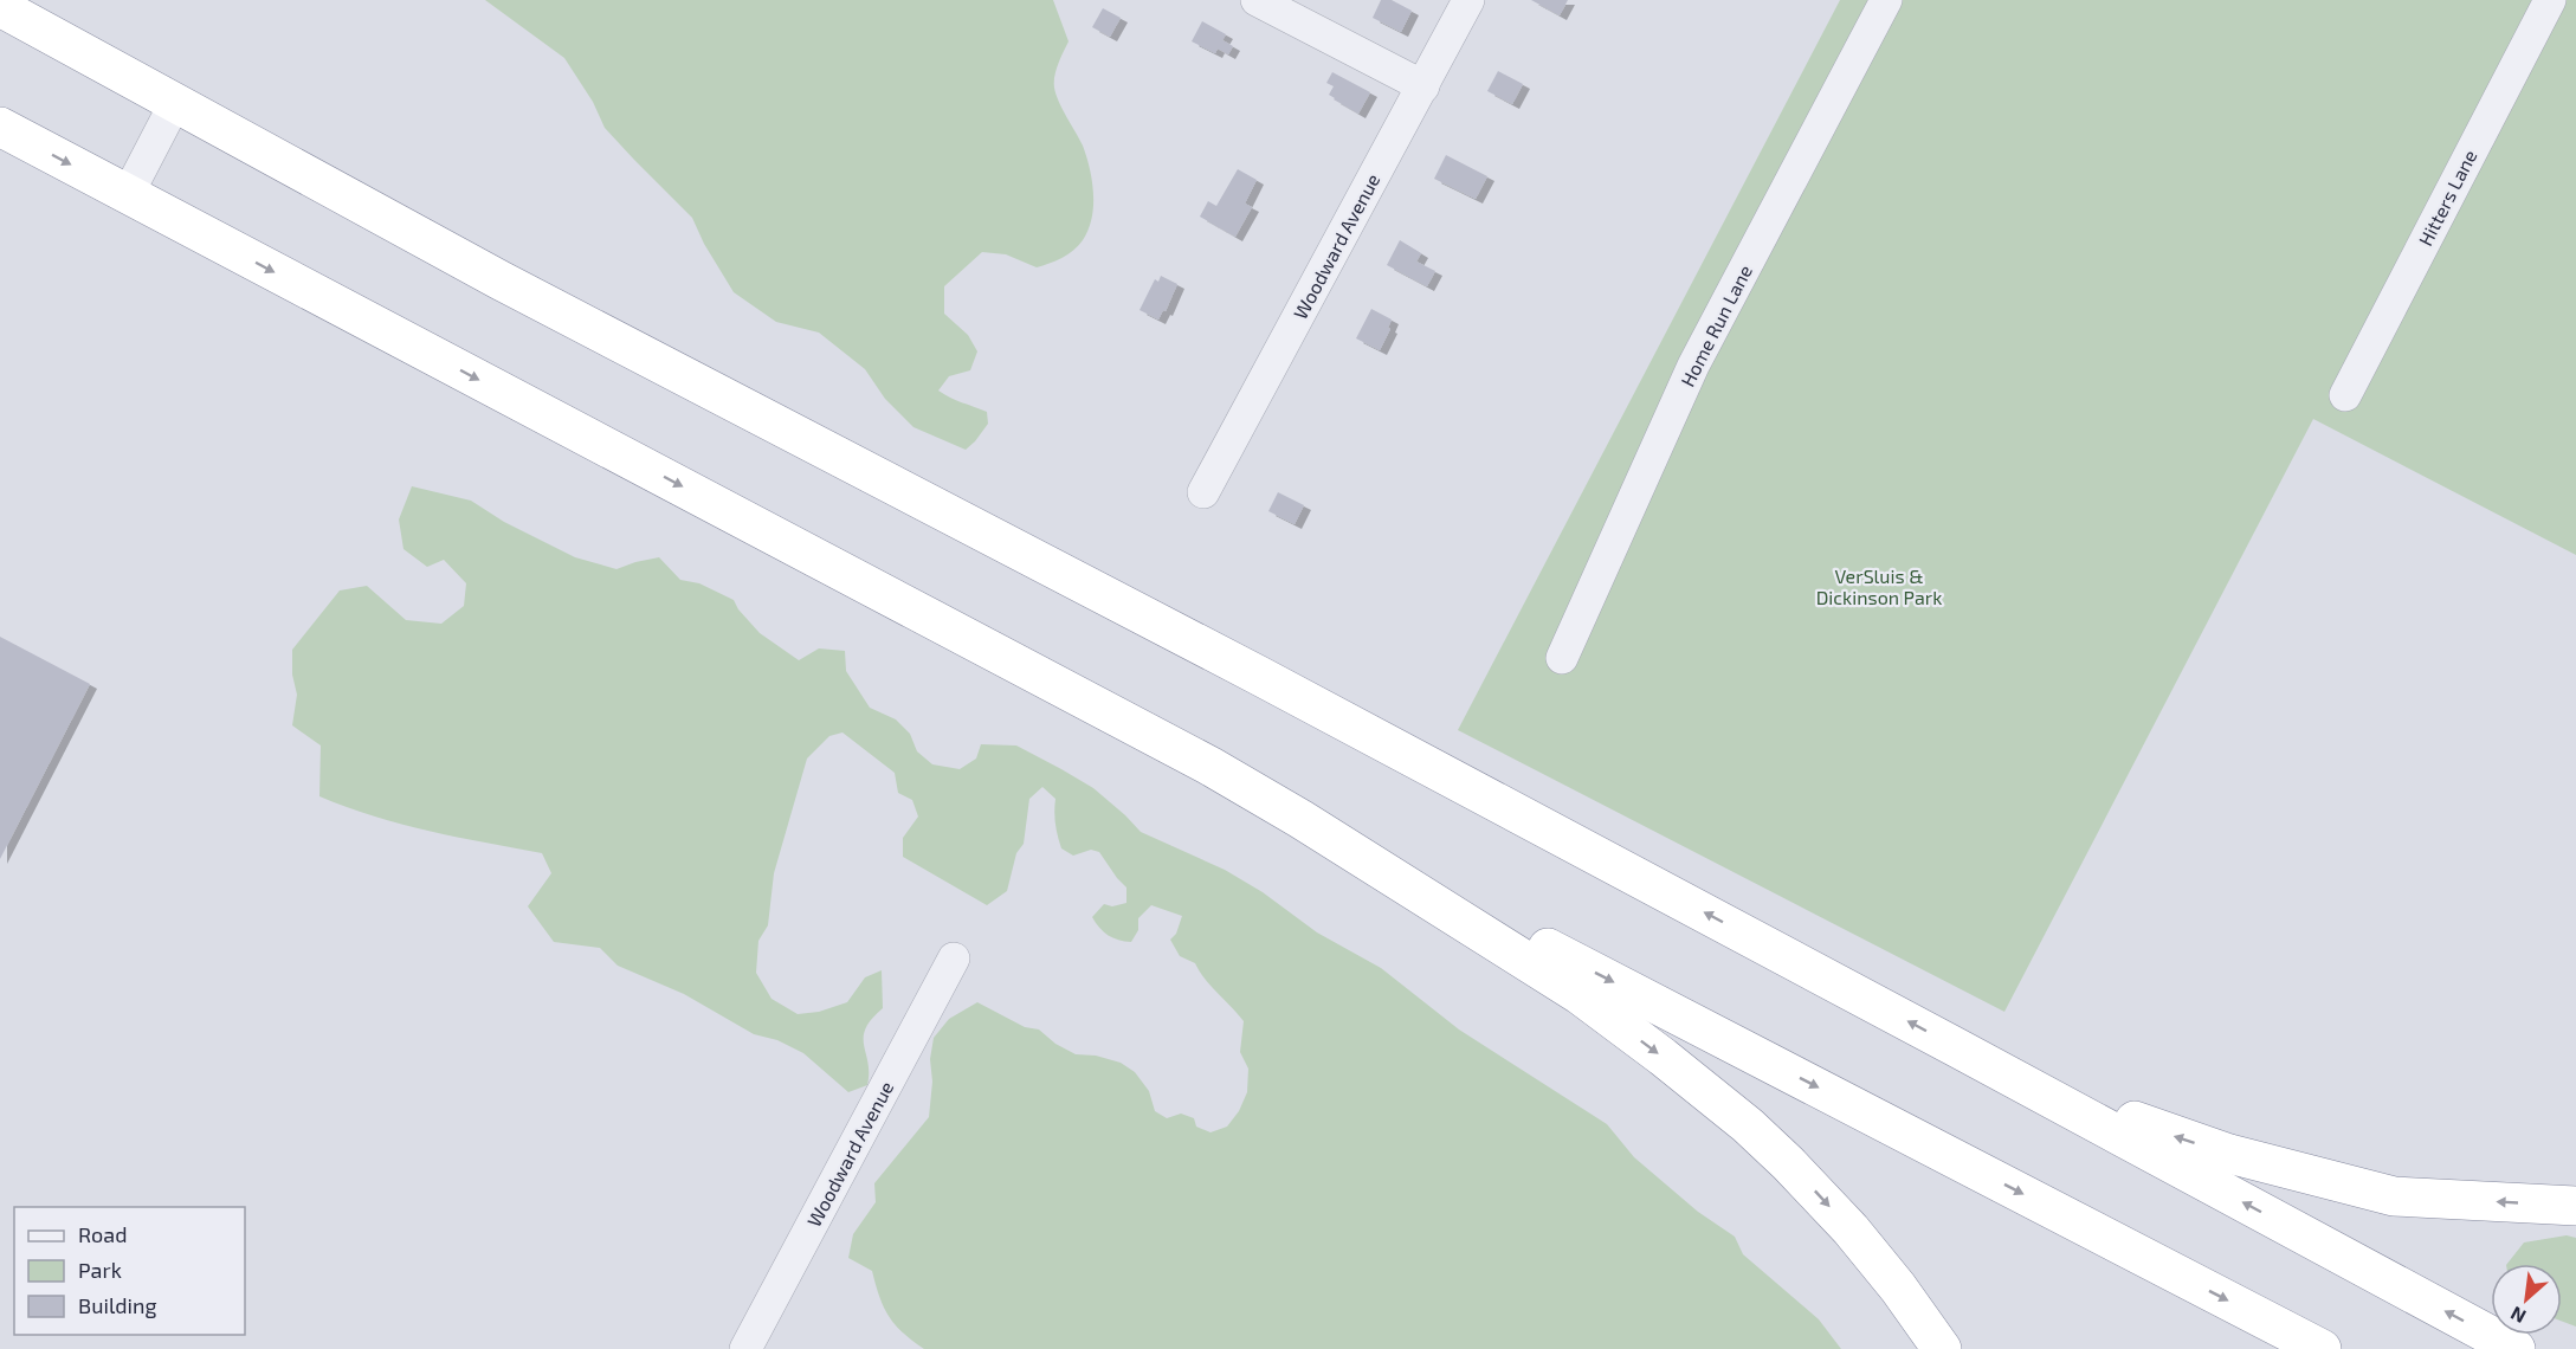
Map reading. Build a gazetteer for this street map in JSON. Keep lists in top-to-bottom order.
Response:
{
  "streets": {
    "street": ["Hitters Lane", "Woodward Avenue", "Home Run Lane"]
  },
  "parks": ["VerSluis & Dickinson Park"],
  "legend": ["Road", "Park", "Building"],
  "north": "bottom left"
}
